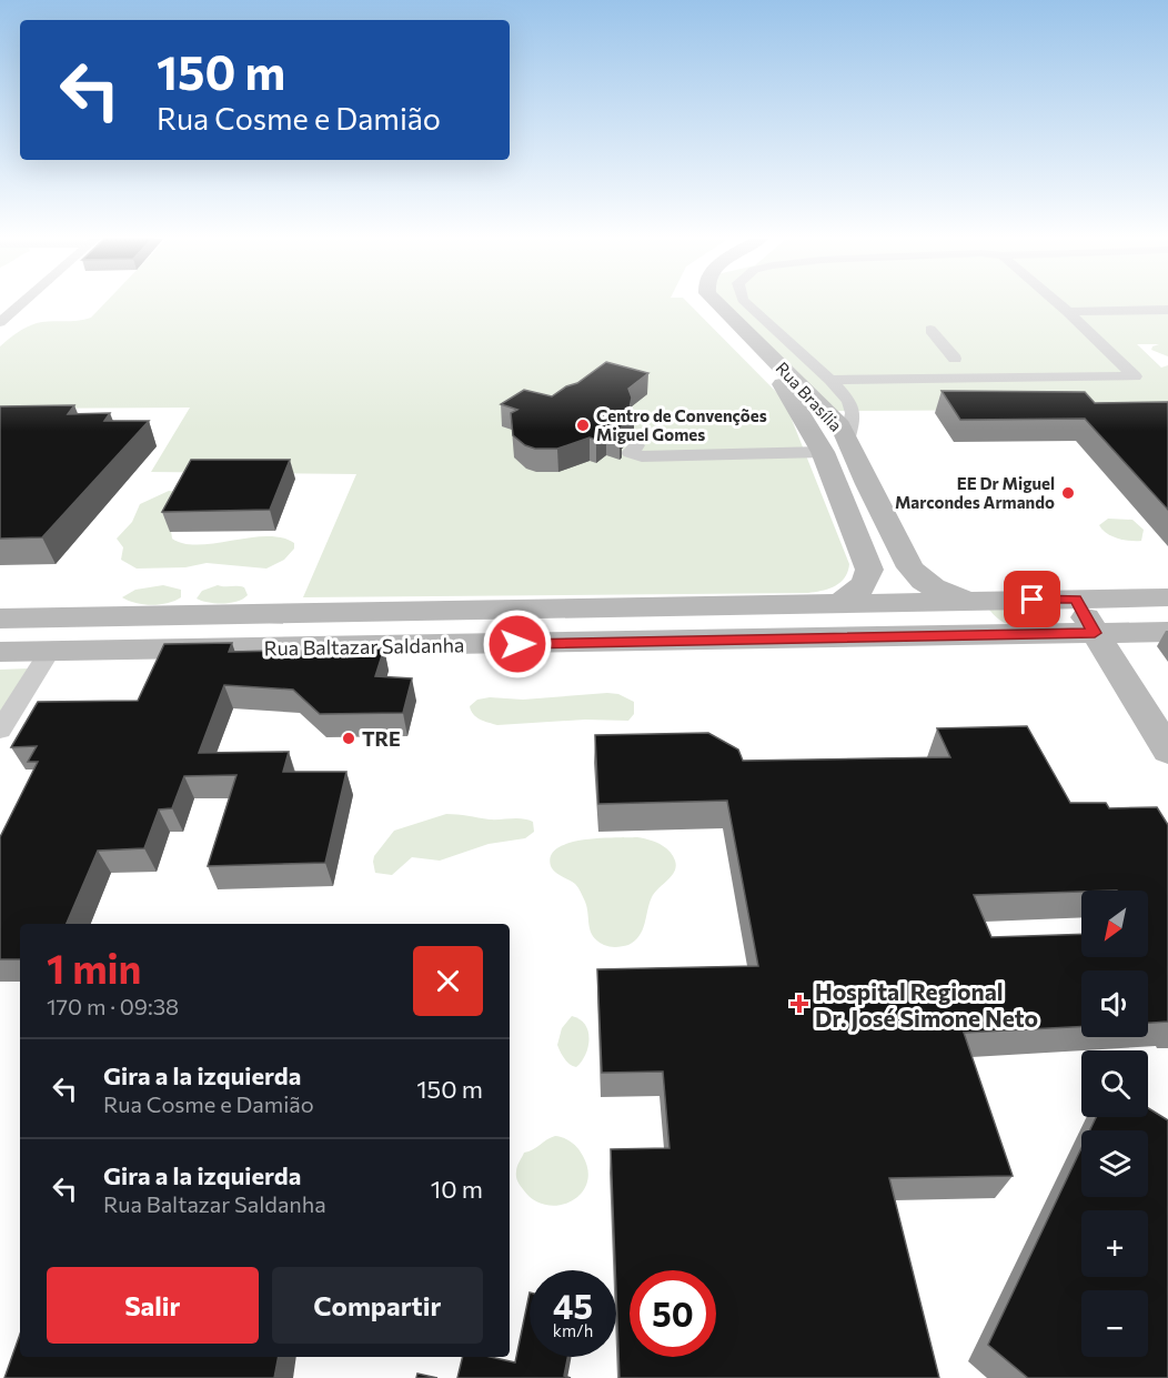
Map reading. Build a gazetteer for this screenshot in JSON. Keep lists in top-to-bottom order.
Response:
{
  "streets": {
    "main road": ["Rua Brasília", "Rua Baltazar Saldanha"]
  },
  "crossings": [
    ["Rua Brasília", "Rua Baltazar Saldanha"]
  ],
  "places": {
    "other": ["Centro de Convenções Miguel Gomes", "EE Dr Miguel Marcondes Armando", "TRE"],
    "health": ["Hospital Regional Dr. José Simone Neto"]
  },
  "north": "bottom left",
  "page": {
    "turn": ["150 m", "Rua Cosme e Damião"],
    "map_buttons": ["+", "−"],
    "heading": ["1 min", "170 m · 09:38"],
    "list": [
      {
        "name": "Gira a la izquierda",
        "note": "Rua Cosme e Damião",
        "value": "150 m"
      },
      {
        "name": "Gira a la izquierda",
        "note": "Rua Baltazar Saldanha",
        "value": "10 m"
      }
    ],
    "buttons": ["Salir", "Compartir"],
    "speed": "45 km/h",
    "limit": "50"
  }
}
